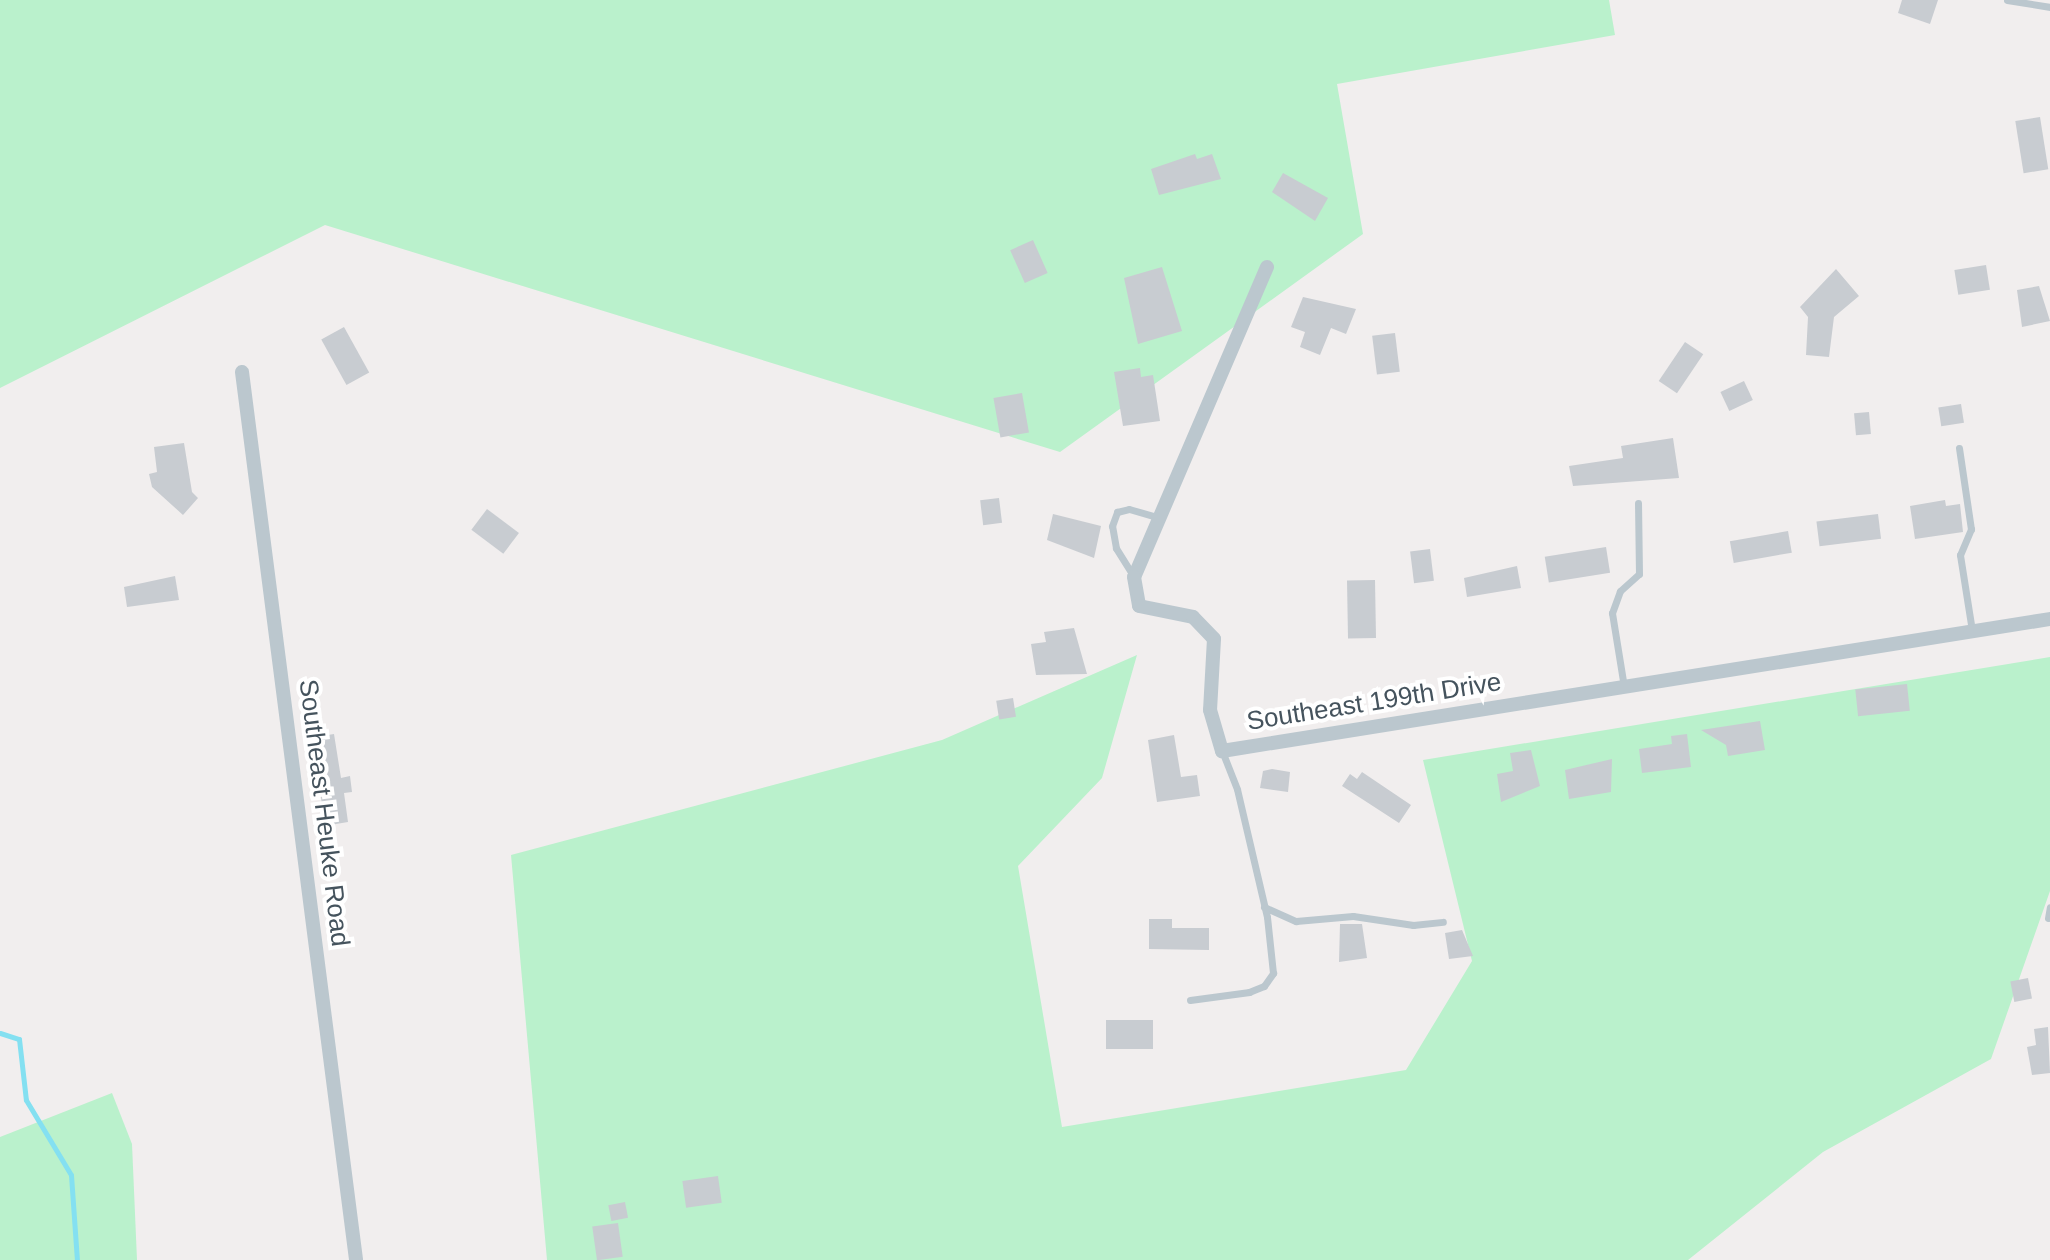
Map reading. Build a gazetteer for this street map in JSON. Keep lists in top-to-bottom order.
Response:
{
  "streets": {
    "street": ["Southeast 199th Drive", "Southeast Heuke Road"]
  }
}
